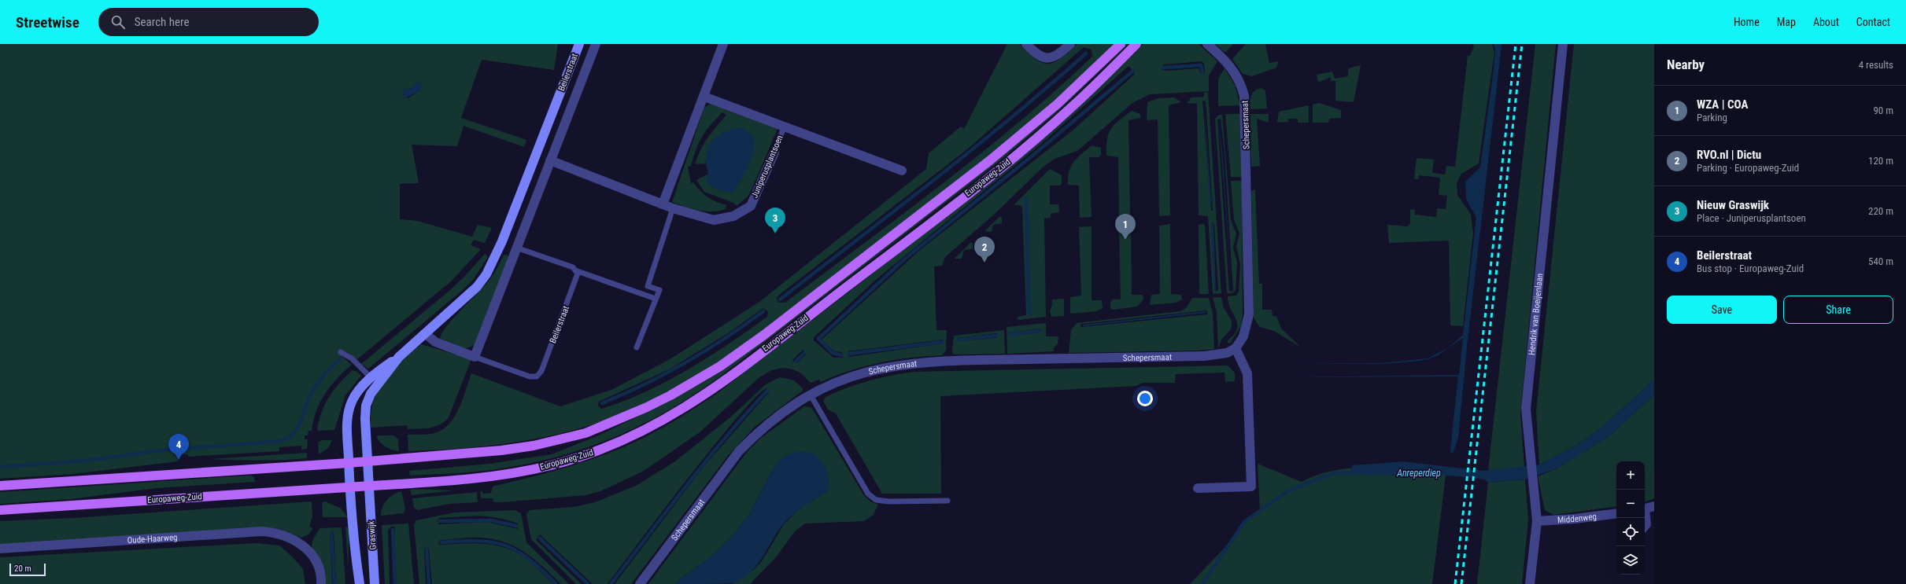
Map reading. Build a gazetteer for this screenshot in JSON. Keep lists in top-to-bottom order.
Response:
{
  "streets": {
    "main road": ["Europaweg-Zuid"],
    "street": [
      "Beilerstraat",
      "Schepersmaat",
      "Juniperusplantsoen",
      "Hendrik van Boeijenlaan",
      "Middenweg",
      "Graswijk",
      "Oude-Haarweg"
    ]
  },
  "crossings": [
    ["Beilerstraat", "Juniperusplantsoen"],
    ["Beilerstraat", "Europaweg-Zuid"],
    ["Europaweg-Zuid", "Graswijk"],
    ["Hendrik van Boeijenlaan", "Middenweg"]
  ],
  "water": ["Anreperdiep"],
  "scale_bar": "20 m",
  "page": {
    "header": "Streetwise",
    "search": "Search here",
    "nav": [
      "Home",
      "Map",
      "About",
      "Contact"
    ],
    "heading": ["Nearby", "4 results"],
    "list": [
      {
        "mark": "1",
        "name": "WZA | COA",
        "note": "Parking",
        "value": "90 m"
      },
      {
        "mark": "2",
        "name": "RVO.nl | Dictu",
        "note": "Parking · Europaweg-Zuid",
        "value": "120 m"
      },
      {
        "mark": "3",
        "name": "Nieuw Graswijk",
        "note": "Place · Juniperusplantsoen",
        "value": "220 m"
      },
      {
        "mark": "4",
        "name": "Beilerstraat",
        "note": "Bus stop · Europaweg-Zuid",
        "value": "540 m"
      }
    ],
    "pins": [
      "3",
      "1",
      "2",
      "4"
    ],
    "buttons": ["Save", "Share"],
    "map_buttons": ["+", "−"],
    "scale": "20 m"
  }
}
